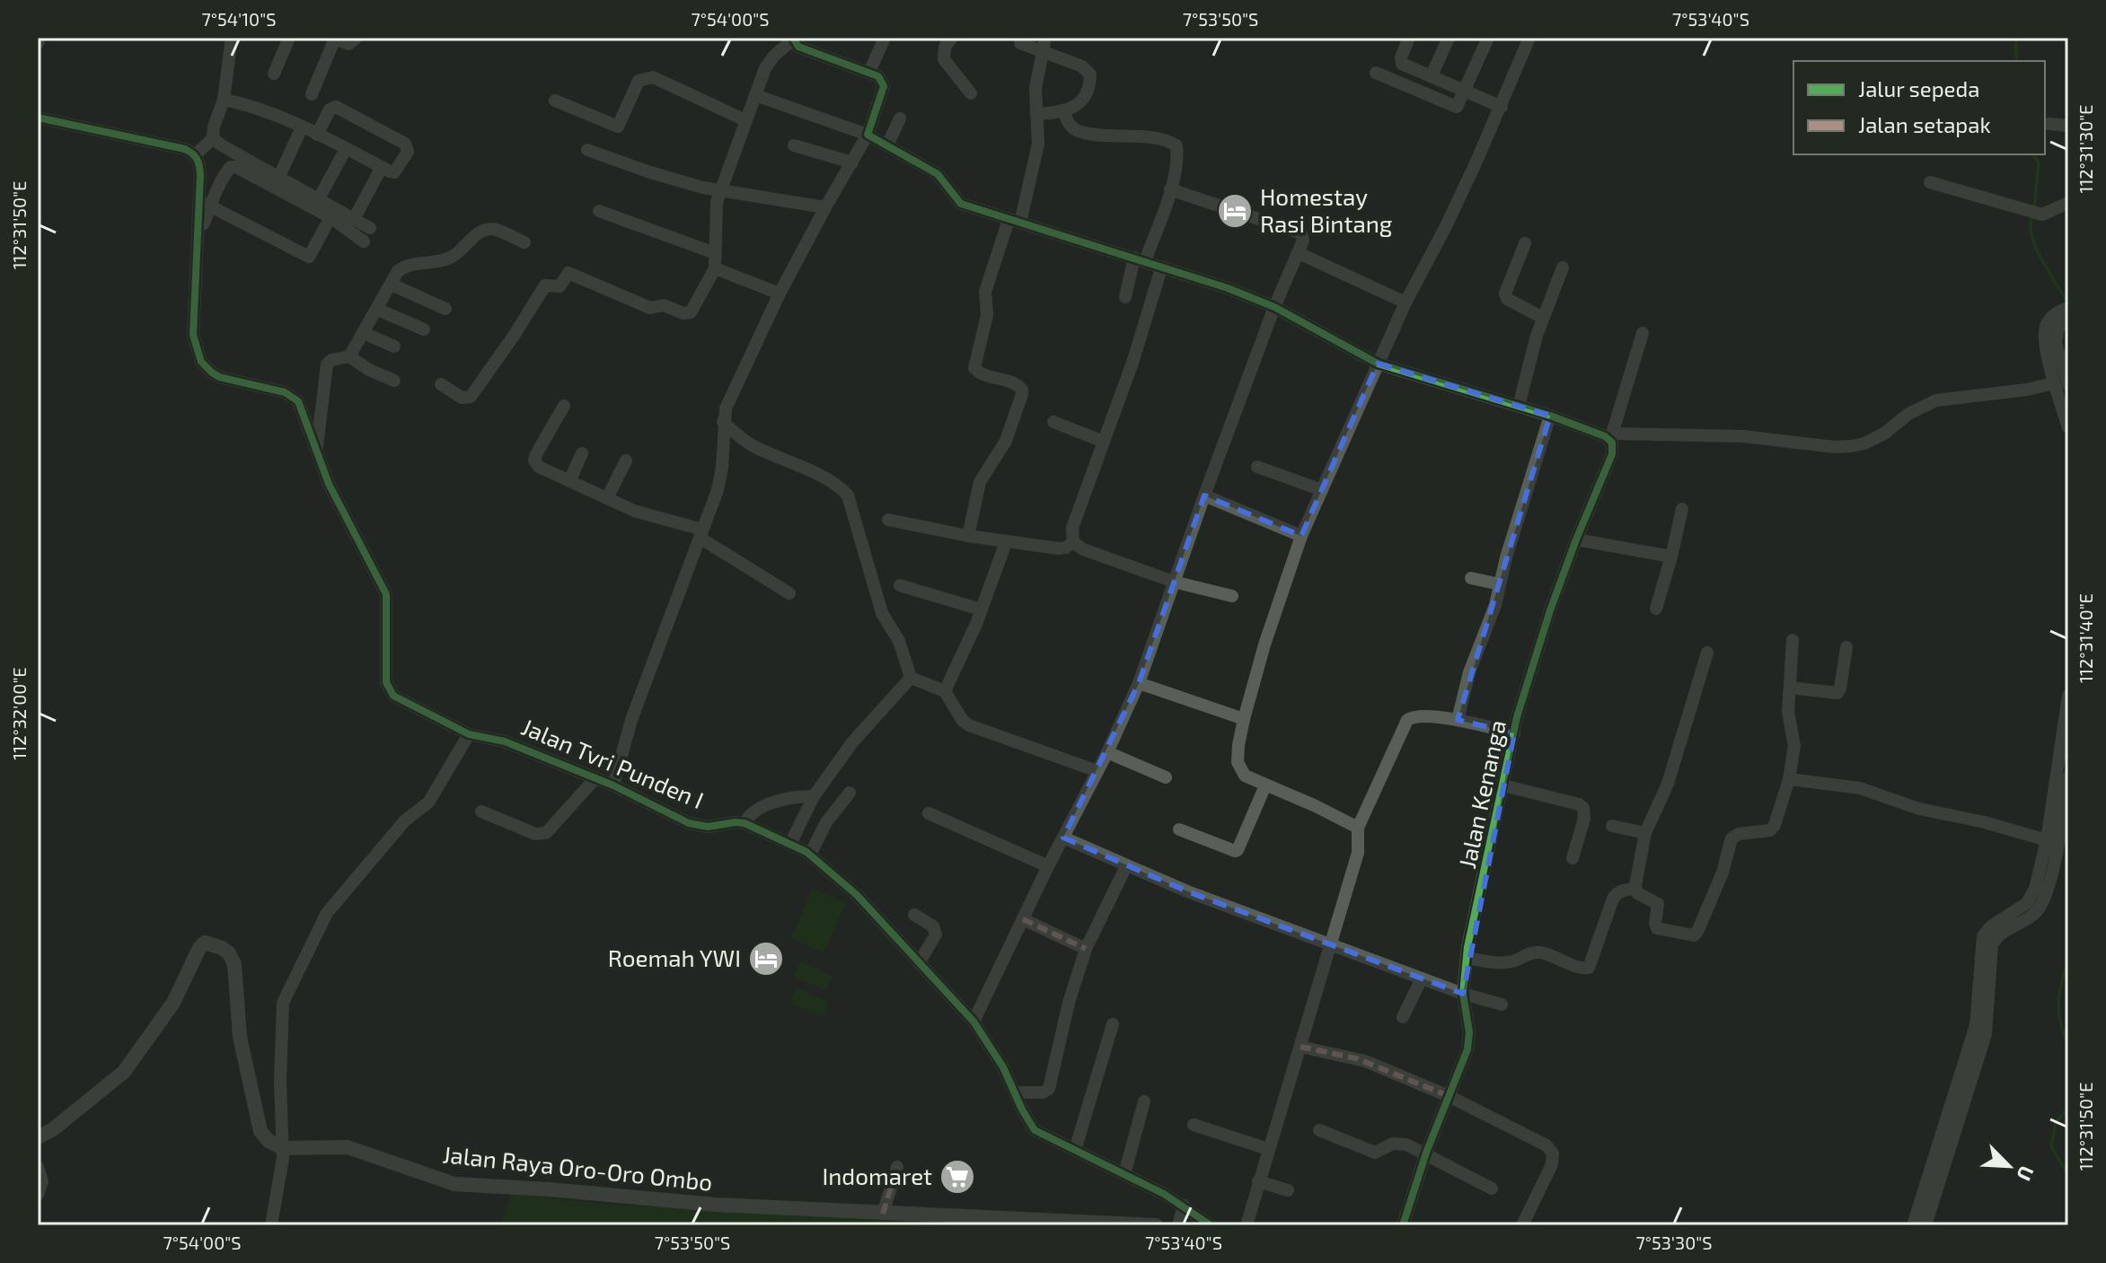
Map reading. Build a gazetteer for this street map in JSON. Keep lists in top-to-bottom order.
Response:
{
  "streets": {
    "main road": ["Jalan Raya Oro-Oro Ombo"],
    "street": ["Jalan Tvri Punden I", "Jalan Kenanga"]
  },
  "places": {
    "hotel": ["Homestay Rasi Bintang", "Roemah YWI"],
    "supermarket": ["Indomaret"]
  },
  "legend": ["Jalur sepeda", "Jalan setapak"],
  "north": "bottom right",
  "coordinates": [
    "7°54'10\"S",
    "7°54'00\"S",
    "7°53'50\"S",
    "7°53'40\"S",
    "112°31'30\"E",
    "112°31'50\"E",
    "112°31'40\"E",
    "112°32'00\"E",
    "7°53'30\"S"
  ]
}
